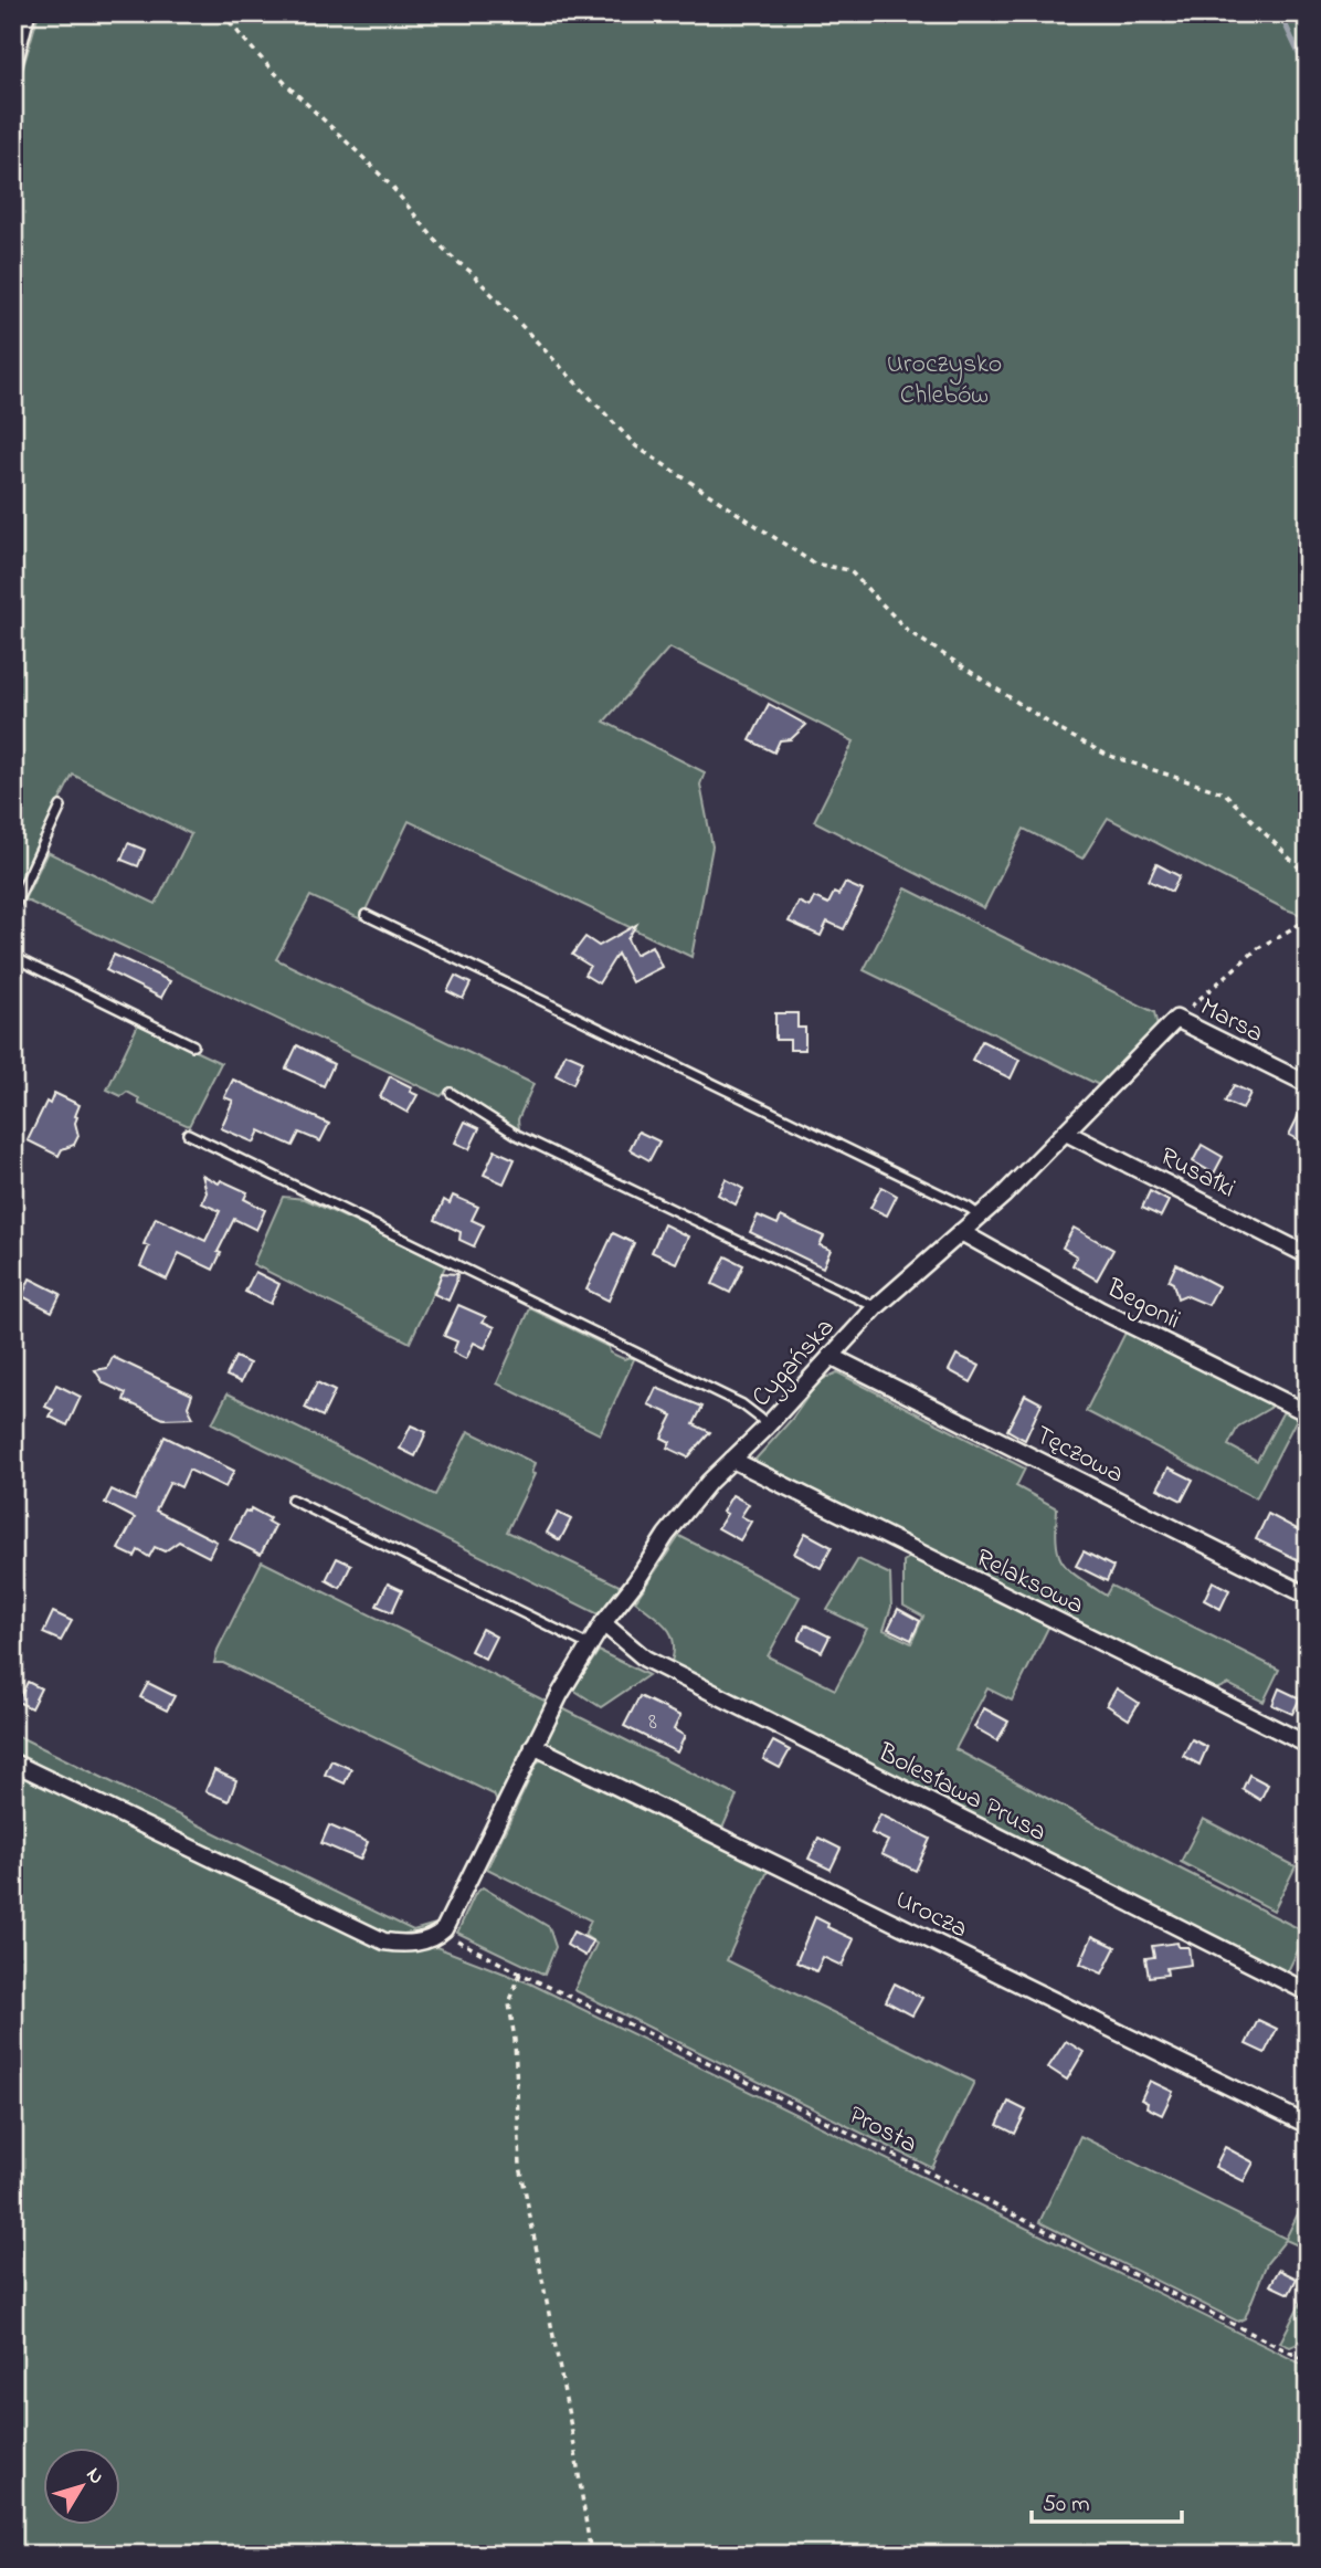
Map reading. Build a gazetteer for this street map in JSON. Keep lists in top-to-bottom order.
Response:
{
  "streets": {
    "street": [
      "Marsa",
      "Rusałki",
      "Begonii",
      "Cygańska",
      "Tęczowa",
      "Relaksowa",
      "Bolesława Prusa",
      "Urocza"
    ],
    "path": ["Prosta"]
  },
  "crossings": [
    ["Marsa", "Cygańska"],
    ["Rusałki", "Cygańska"],
    ["Begonii", "Cygańska"],
    ["Cygańska", "Tęczowa"],
    ["Cygańska", "Relaksowa"],
    ["Cygańska", "Bolesława Prusa"],
    ["Cygańska", "Urocza"],
    ["Cygańska", "Prosta"]
  ],
  "parks": ["Uroczysko Chlebów"],
  "house_numbers": ["8"],
  "scale_bar": "50 m",
  "north": "top right"
}
